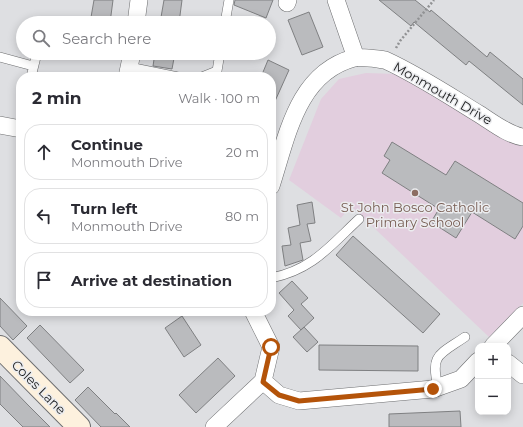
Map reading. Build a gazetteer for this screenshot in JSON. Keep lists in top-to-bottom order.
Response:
{
  "streets": {
    "street": ["Monmouth Drive", "Coles Lane"]
  },
  "places": ["St John Bosco Catholic Primary School"],
  "page": {
    "search": "Search here",
    "heading": ["2 min", "Walk · 100 m"],
    "list": [
      ["Continue", "Monmouth Drive", "20 m"],
      ["Turn left", "Monmouth Drive", "80 m"],
      "Arrive at destination"
    ],
    "map_buttons": ["+", "−"]
  }
}
